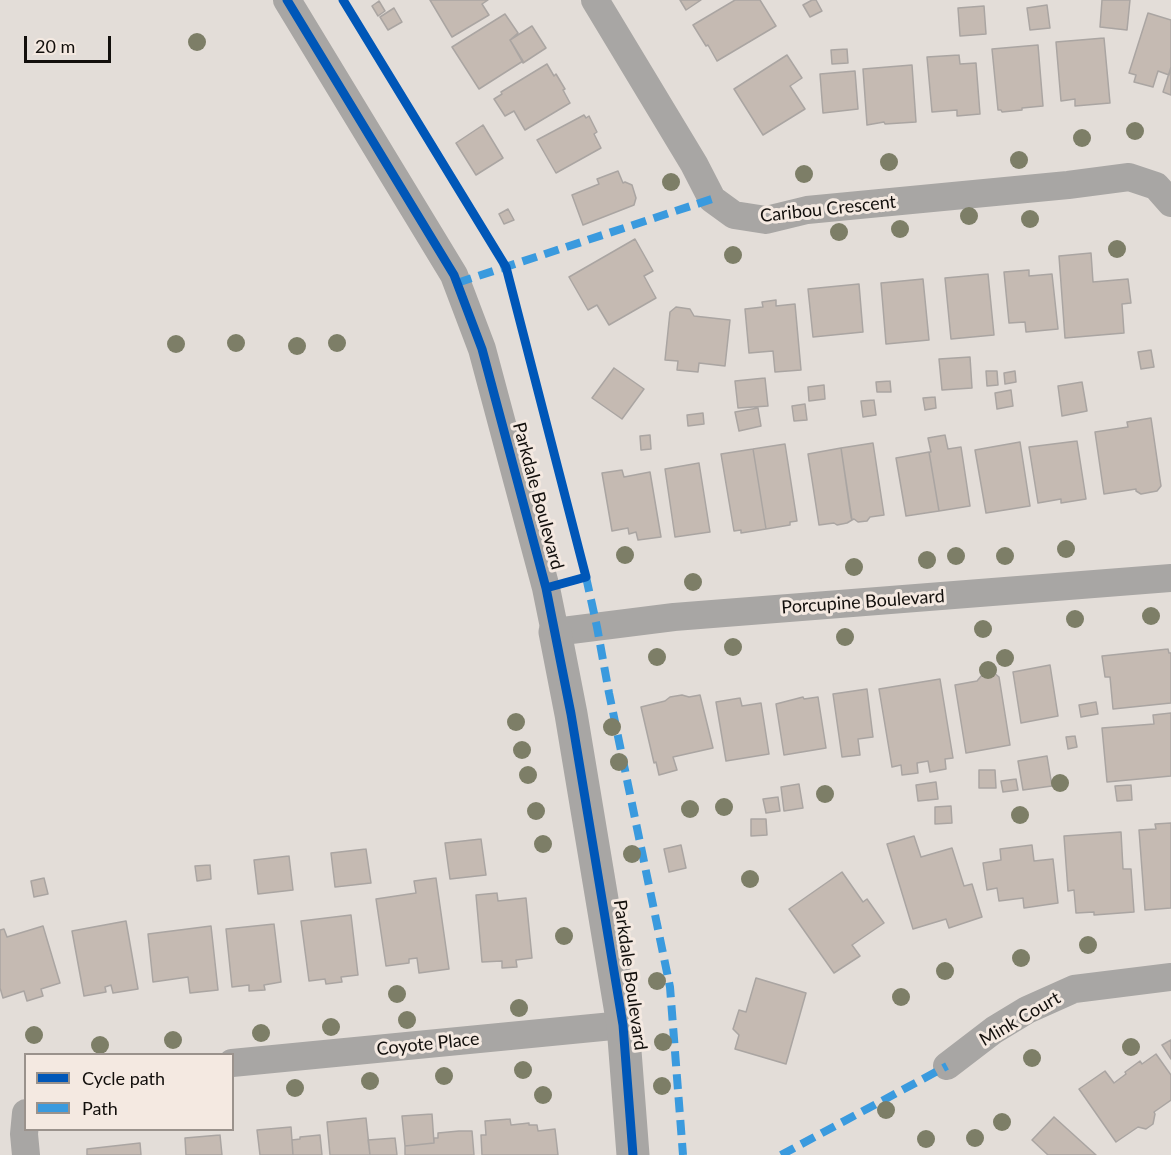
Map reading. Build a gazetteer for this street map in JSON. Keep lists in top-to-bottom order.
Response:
{
  "streets": {
    "street": [
      "Caribou Crescent",
      "Parkdale Boulevard",
      "Porcupine Boulevard",
      "Mink Court",
      "Coyote Place"
    ]
  },
  "crossings": [
    ["Parkdale Boulevard", "Porcupine Boulevard"],
    ["Parkdale Boulevard", "Coyote Place"]
  ],
  "legend": ["Cycle path", "Path"],
  "scale_bar": "20 m"
}
